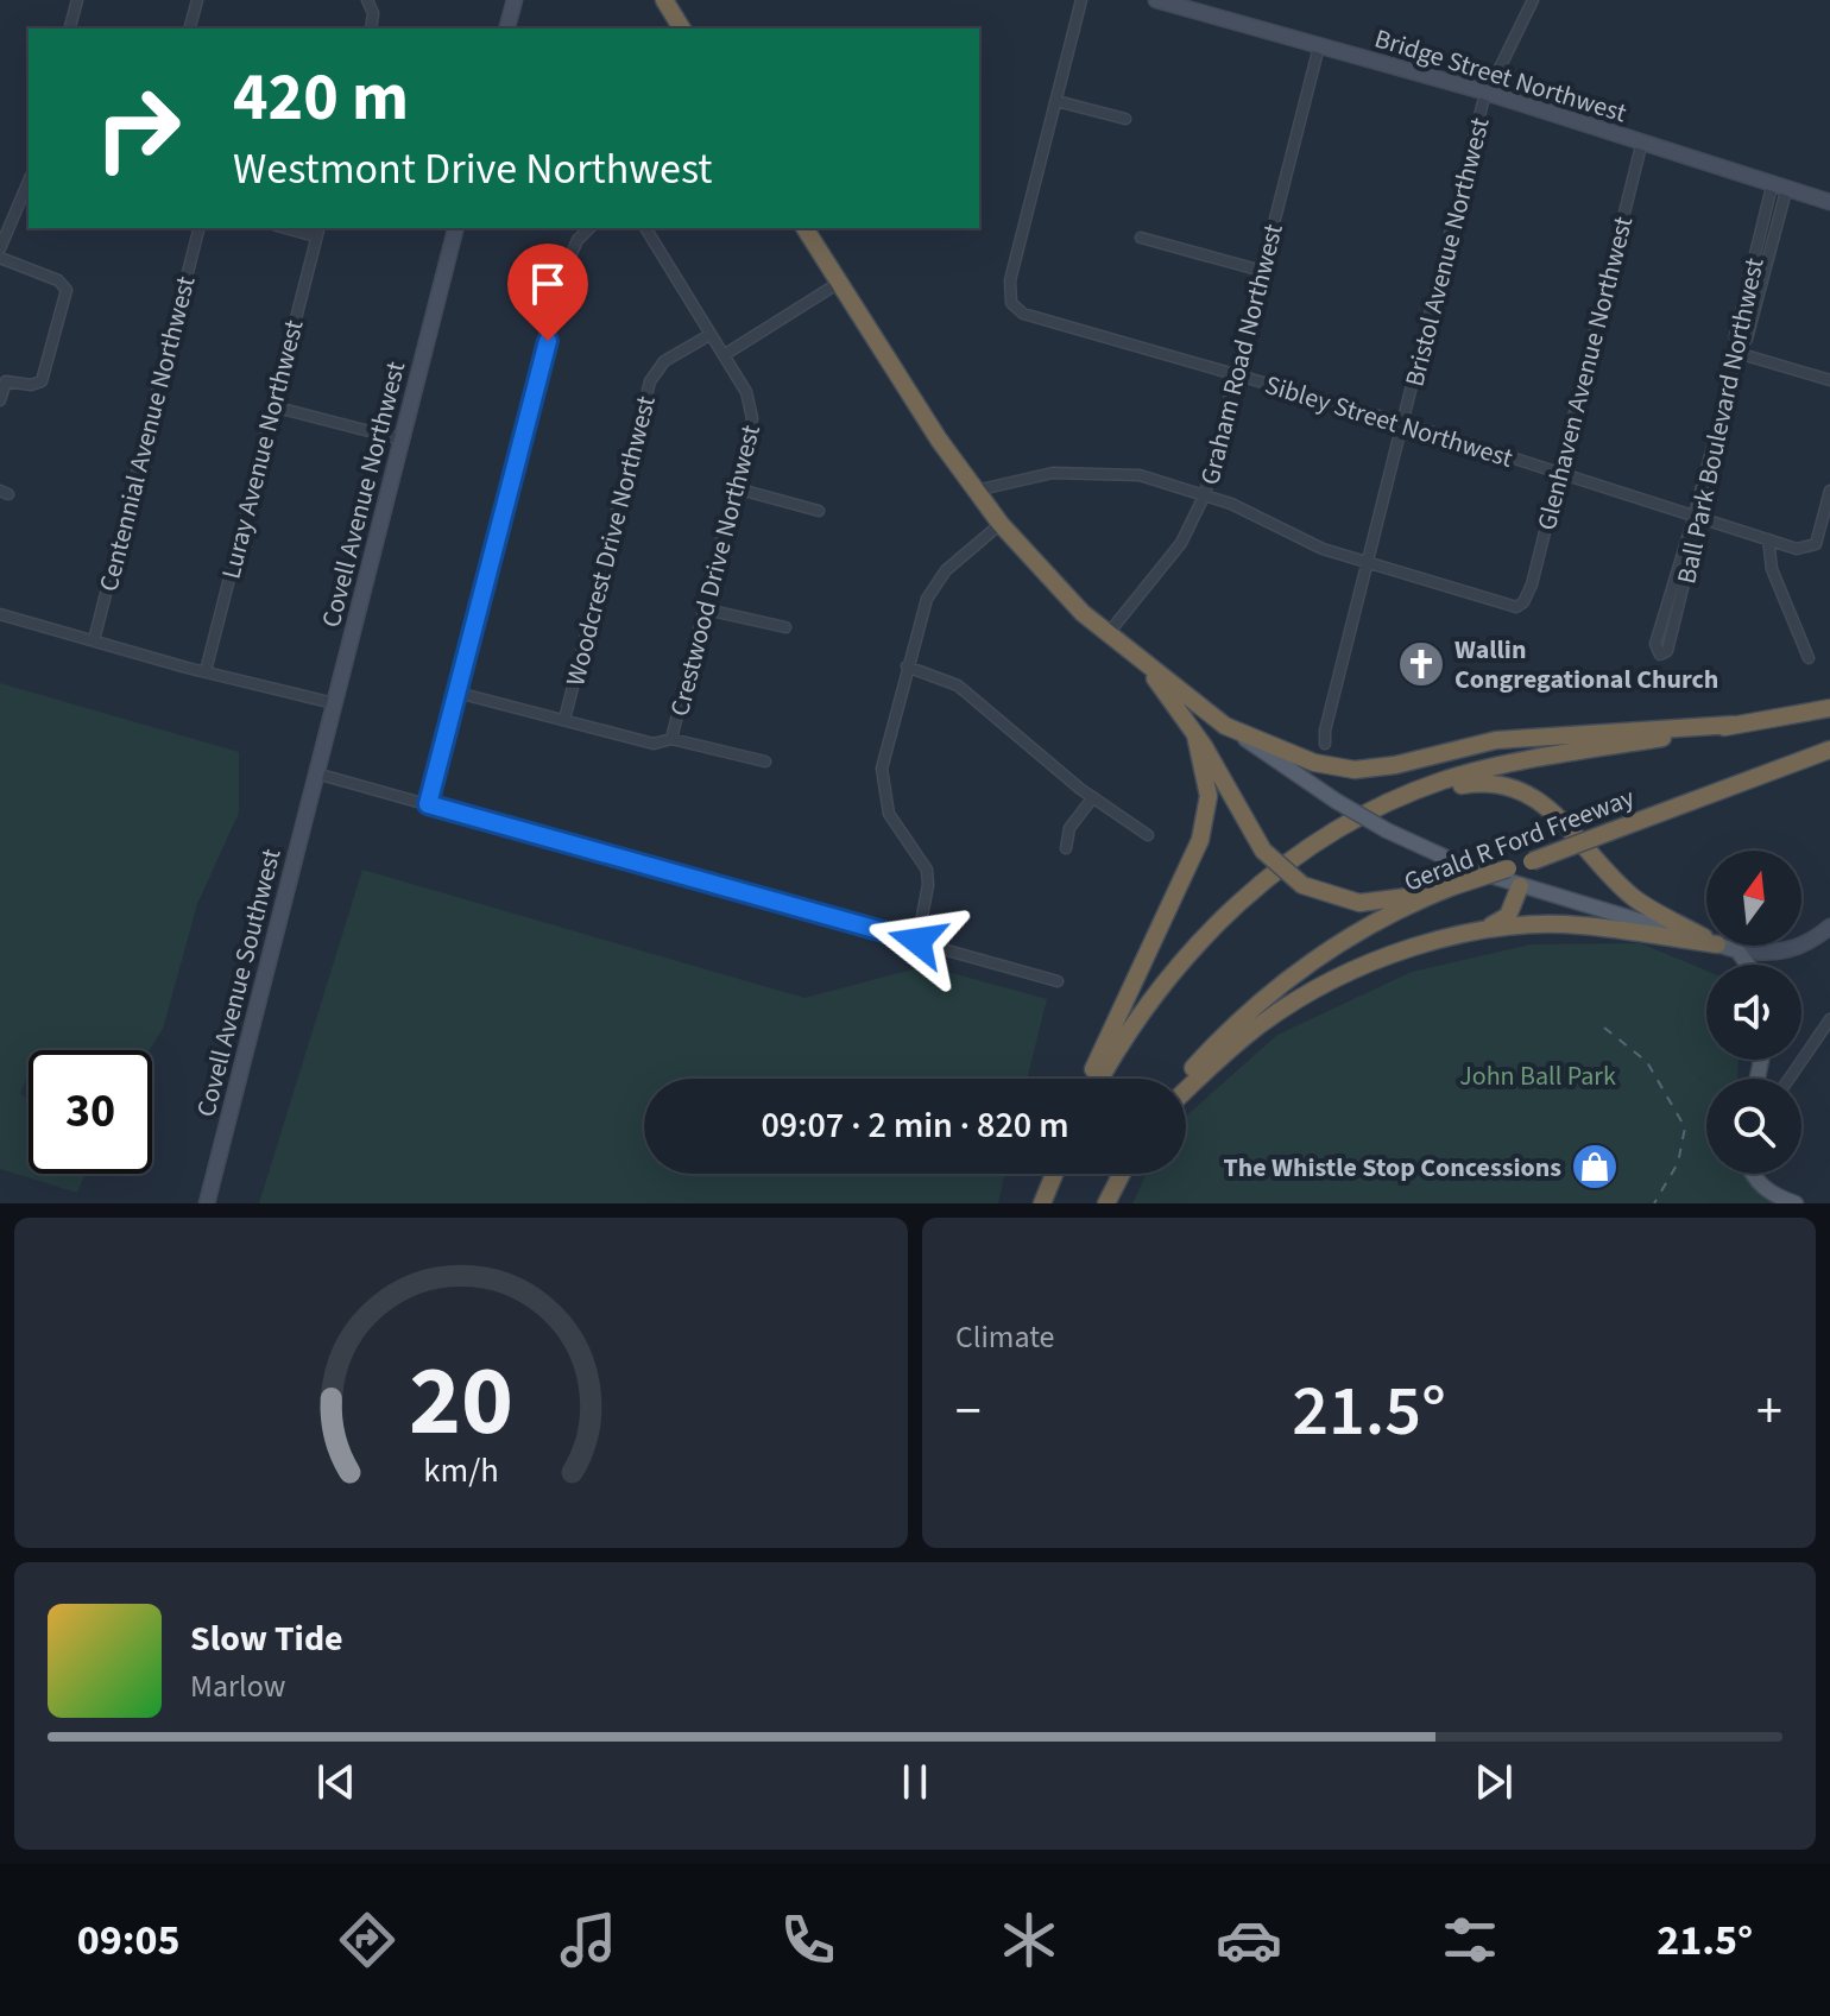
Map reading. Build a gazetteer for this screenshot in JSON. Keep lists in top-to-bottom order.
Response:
{
  "streets": {
    "highway": ["Gerald R Ford Freeway"],
    "street": [
      "Bridge Street Northwest",
      "Bristol Avenue Northwest",
      "Graham Road Northwest",
      "Glenhaven Avenue Northwest",
      "Sibley Street Northwest",
      "Ball Park Boulevard Northwest",
      "Centennial Avenue Northwest",
      "Luray Avenue Northwest",
      "Covell Avenue Northwest",
      "Woodcrest Drive Northwest",
      "Crestwood Drive Northwest",
      "Covell Avenue Southwest"
    ]
  },
  "crossings": [
    ["Bridge Street Northwest", "Bristol Avenue Northwest"],
    ["Bridge Street Northwest", "Graham Road Northwest"],
    ["Bridge Street Northwest", "Glenhaven Avenue Northwest"],
    ["Bridge Street Northwest", "Ball Park Boulevard Northwest"],
    ["Bristol Avenue Northwest", "Glenhaven Avenue Northwest"],
    ["Bristol Avenue Northwest", "Sibley Street Northwest"],
    ["Graham Road Northwest", "Sibley Street Northwest"],
    ["Glenhaven Avenue Northwest", "Sibley Street Northwest"],
    ["Sibley Street Northwest", "Ball Park Boulevard Northwest"],
    ["Covell Avenue Northwest", "Covell Avenue Southwest"]
  ],
  "parks": ["John Ball Park"],
  "places": {
    "church": ["Wallin Congregational Church"],
    "shop": ["The Whistle Stop Concessions"]
  },
  "north": "top",
  "page": {
    "turn": ["420 m", "Westmont Drive Northwest"],
    "limit": "30",
    "trip": "09:07 · 2 min · 820 m",
    "tile": "Climate",
    "heat": ["−", "21.5°", "+"],
    "song": ["Slow Tide", "Marlow"],
    "tabs": ["09:05", "21.5°"],
    "gauge": ["20", "km/h"]
  }
}
